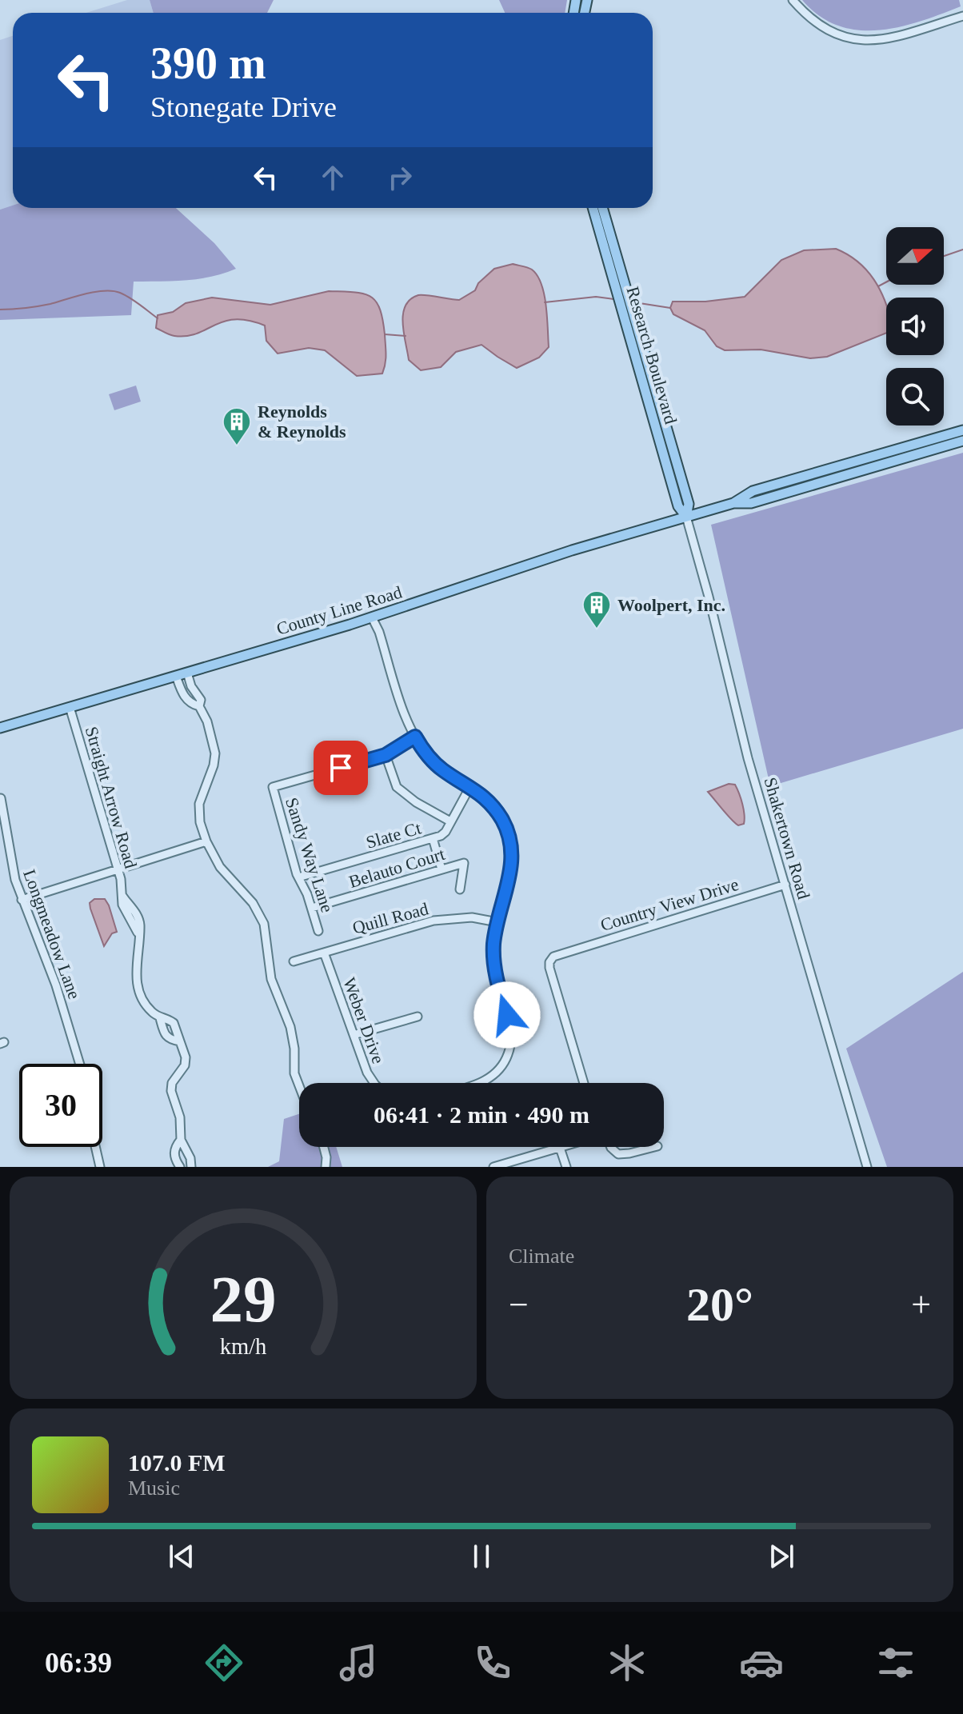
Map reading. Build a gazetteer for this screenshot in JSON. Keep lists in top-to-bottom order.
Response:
{
  "streets": {
    "main road": ["Research Boulevard", "County Line Road"],
    "street": [
      "Straight Arrow Road",
      "Slate Ct",
      "Shakertown Road",
      "Sandy Way Lane",
      "Belauto Court",
      "Country View Drive",
      "Quill Road",
      "Longmeadow Lane",
      "Weber Drive"
    ]
  },
  "crossings": [
    ["Research Boulevard", "County Line Road"],
    ["Research Boulevard", "Shakertown Road"],
    ["County Line Road", "Straight Arrow Road"],
    ["County Line Road", "Shakertown Road"],
    ["Slate Ct", "Sandy Way Lane"],
    ["Shakertown Road", "Country View Drive"],
    ["Sandy Way Lane", "Belauto Court"],
    ["Quill Road", "Weber Drive"]
  ],
  "places": {
    "building": ["Reynolds & Reynolds", "Woolpert, Inc."]
  },
  "north": "right",
  "page": {
    "turn": ["390 m", "Stonegate Drive"],
    "limit": "30",
    "trip": "06:41 · 2 min · 490 m",
    "tile": "Climate",
    "heat": ["−", "20°", "+"],
    "song": ["107.0 FM", "Music"],
    "tabs": "06:39",
    "gauge": ["29", "km/h"]
  }
}
